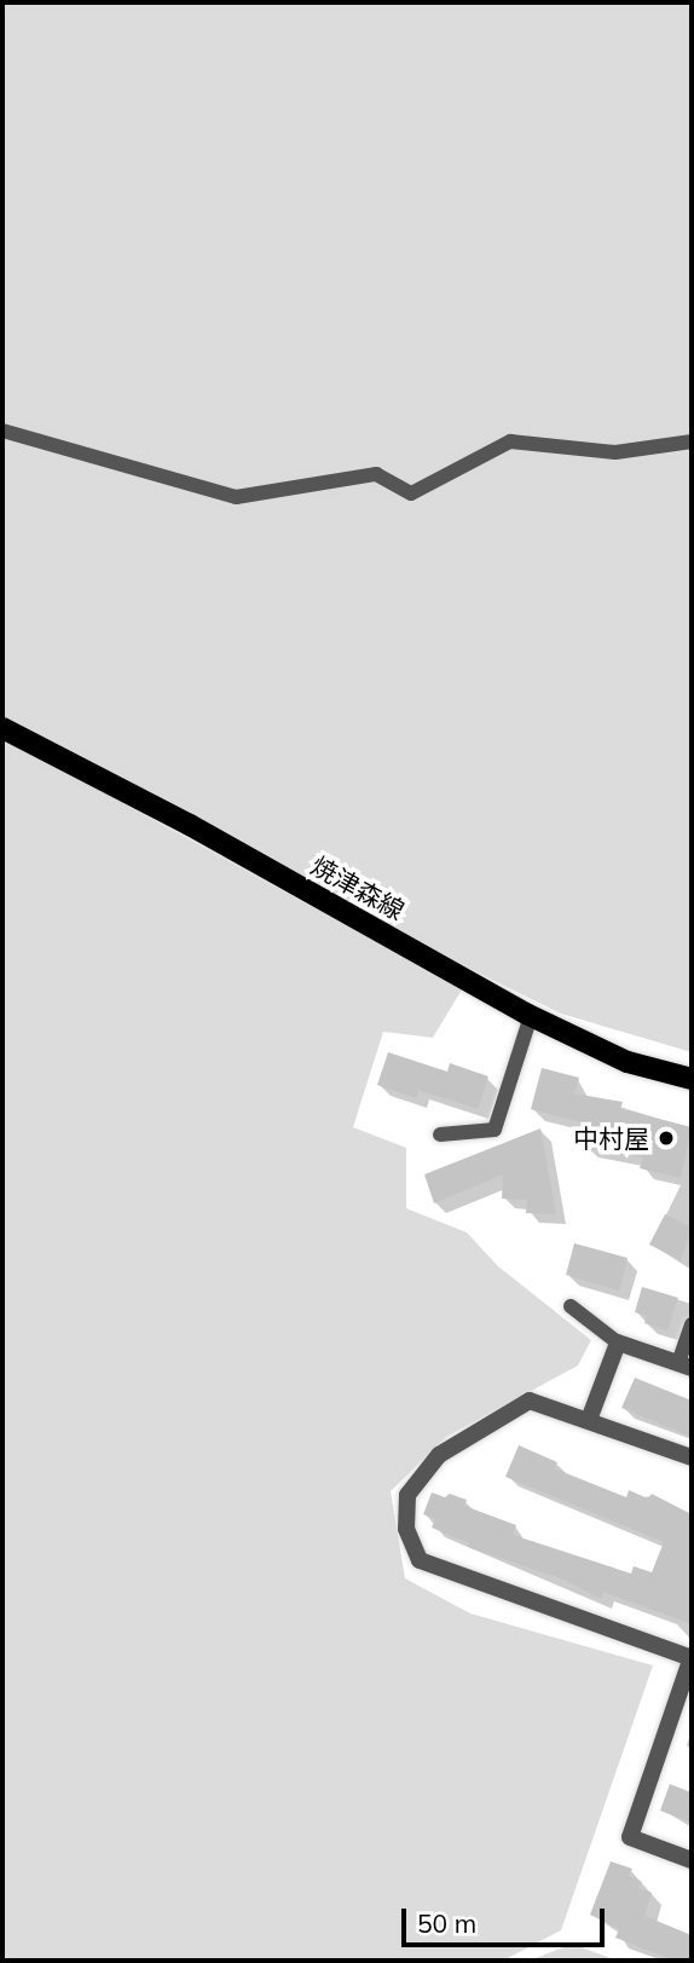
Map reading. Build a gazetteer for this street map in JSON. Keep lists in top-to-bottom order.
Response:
{
  "streets": {
    "main road": ["焼津森線"]
  },
  "places": ["中村屋"],
  "scale_bar": "50 m"
}
